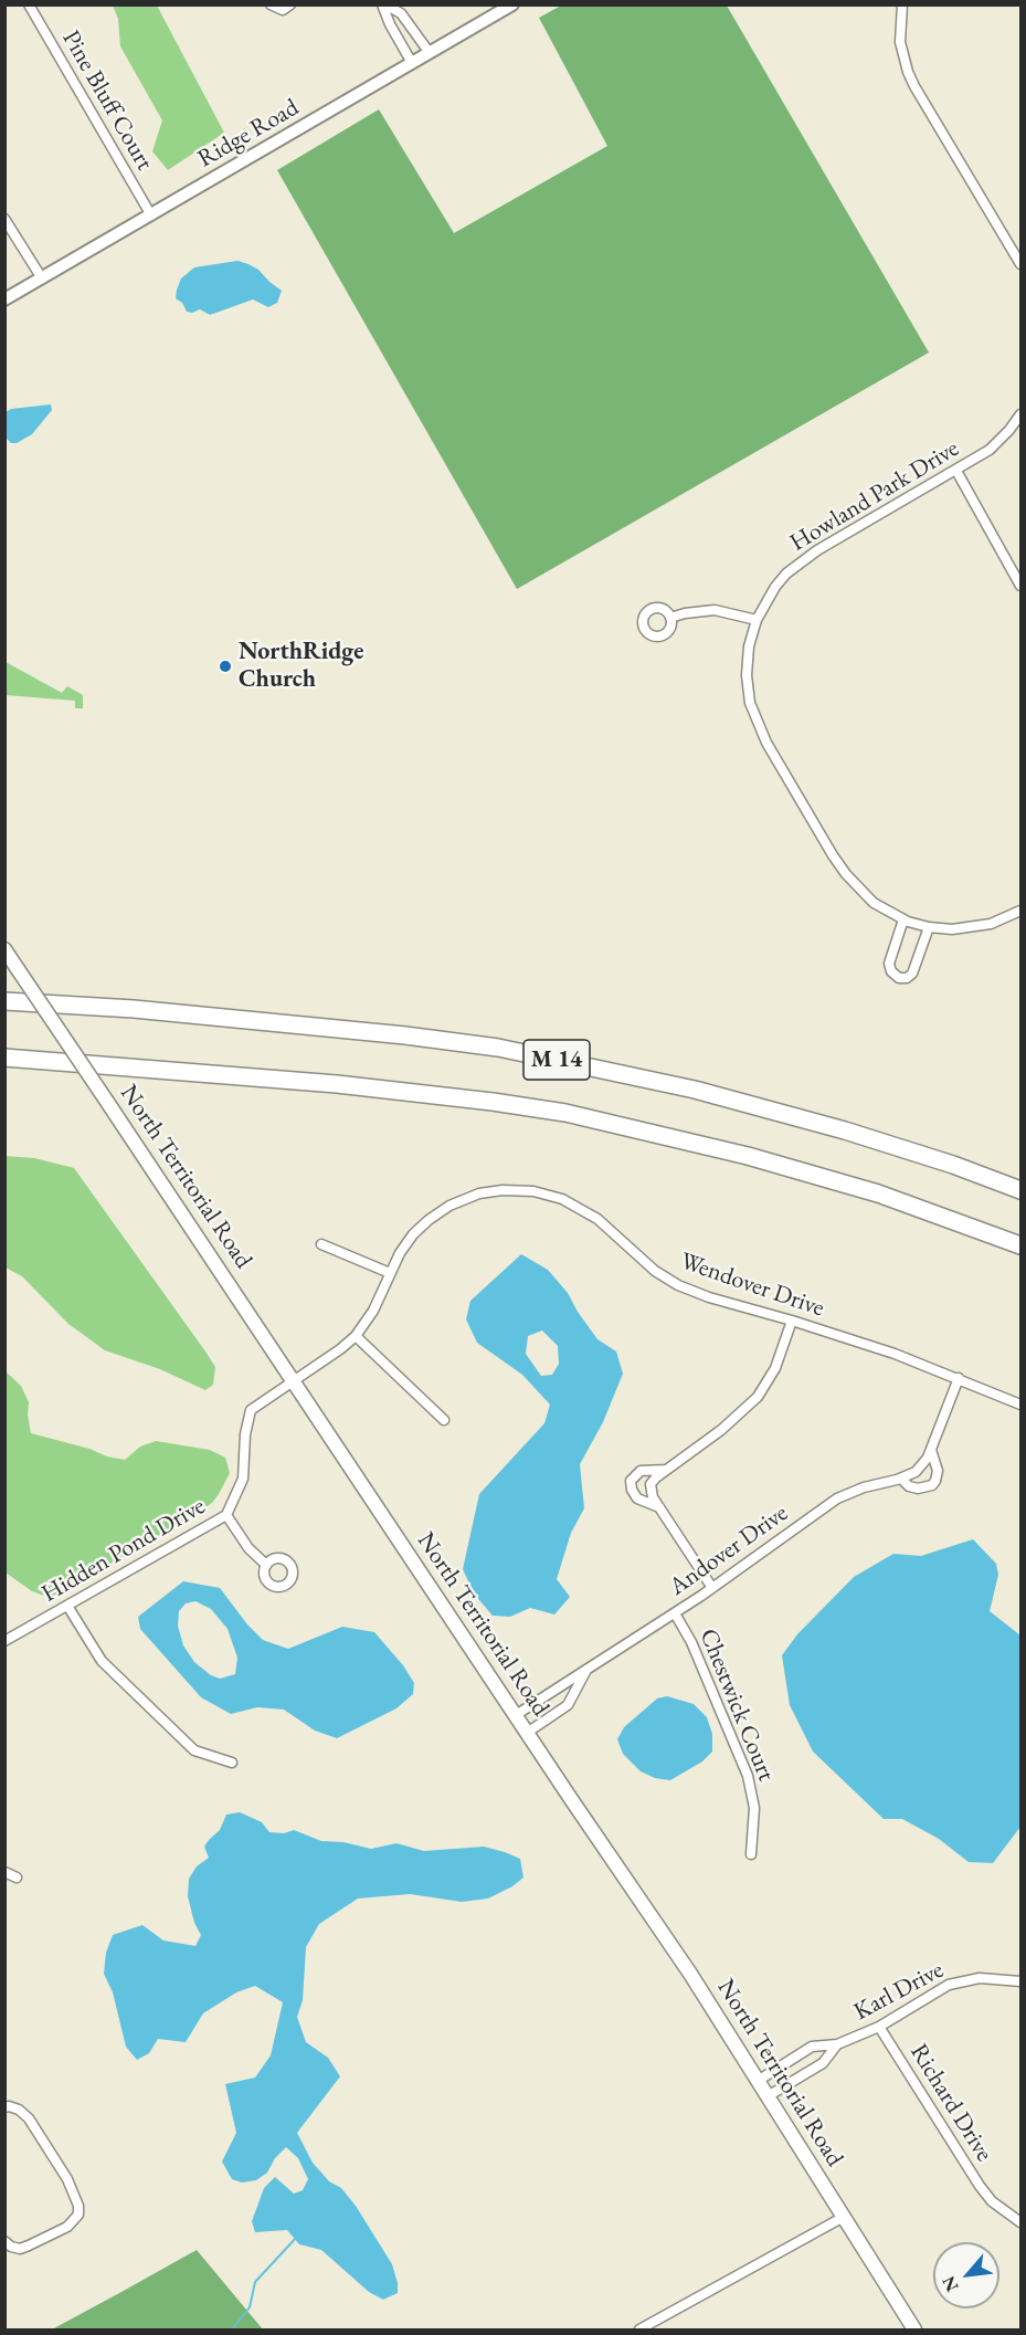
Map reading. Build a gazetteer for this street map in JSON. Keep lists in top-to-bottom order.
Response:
{
  "streets": {
    "highway": ["M 14"],
    "main road": ["North Territorial Road"],
    "street": [
      "Pine Bluff Court",
      "Ridge Road",
      "Howland Park Drive",
      "Wendover Drive",
      "Hidden Pond Drive",
      "Andover Drive",
      "Chestwick Court",
      "Karl Drive",
      "Richard Drive"
    ]
  },
  "crossings": [
    ["Pine Bluff Court", "Ridge Road"],
    ["North Territorial Road", "Wendover Drive"],
    ["North Territorial Road", "Hidden Pond Drive"],
    ["North Territorial Road", "Andover Drive"],
    ["North Territorial Road", "Karl Drive"],
    ["Wendover Drive", "Hidden Pond Drive"],
    ["Wendover Drive", "Andover Drive"],
    ["Andover Drive", "Chestwick Court"],
    ["Karl Drive", "Richard Drive"]
  ],
  "places": ["NorthRidge Church"],
  "north": "bottom left"
}
